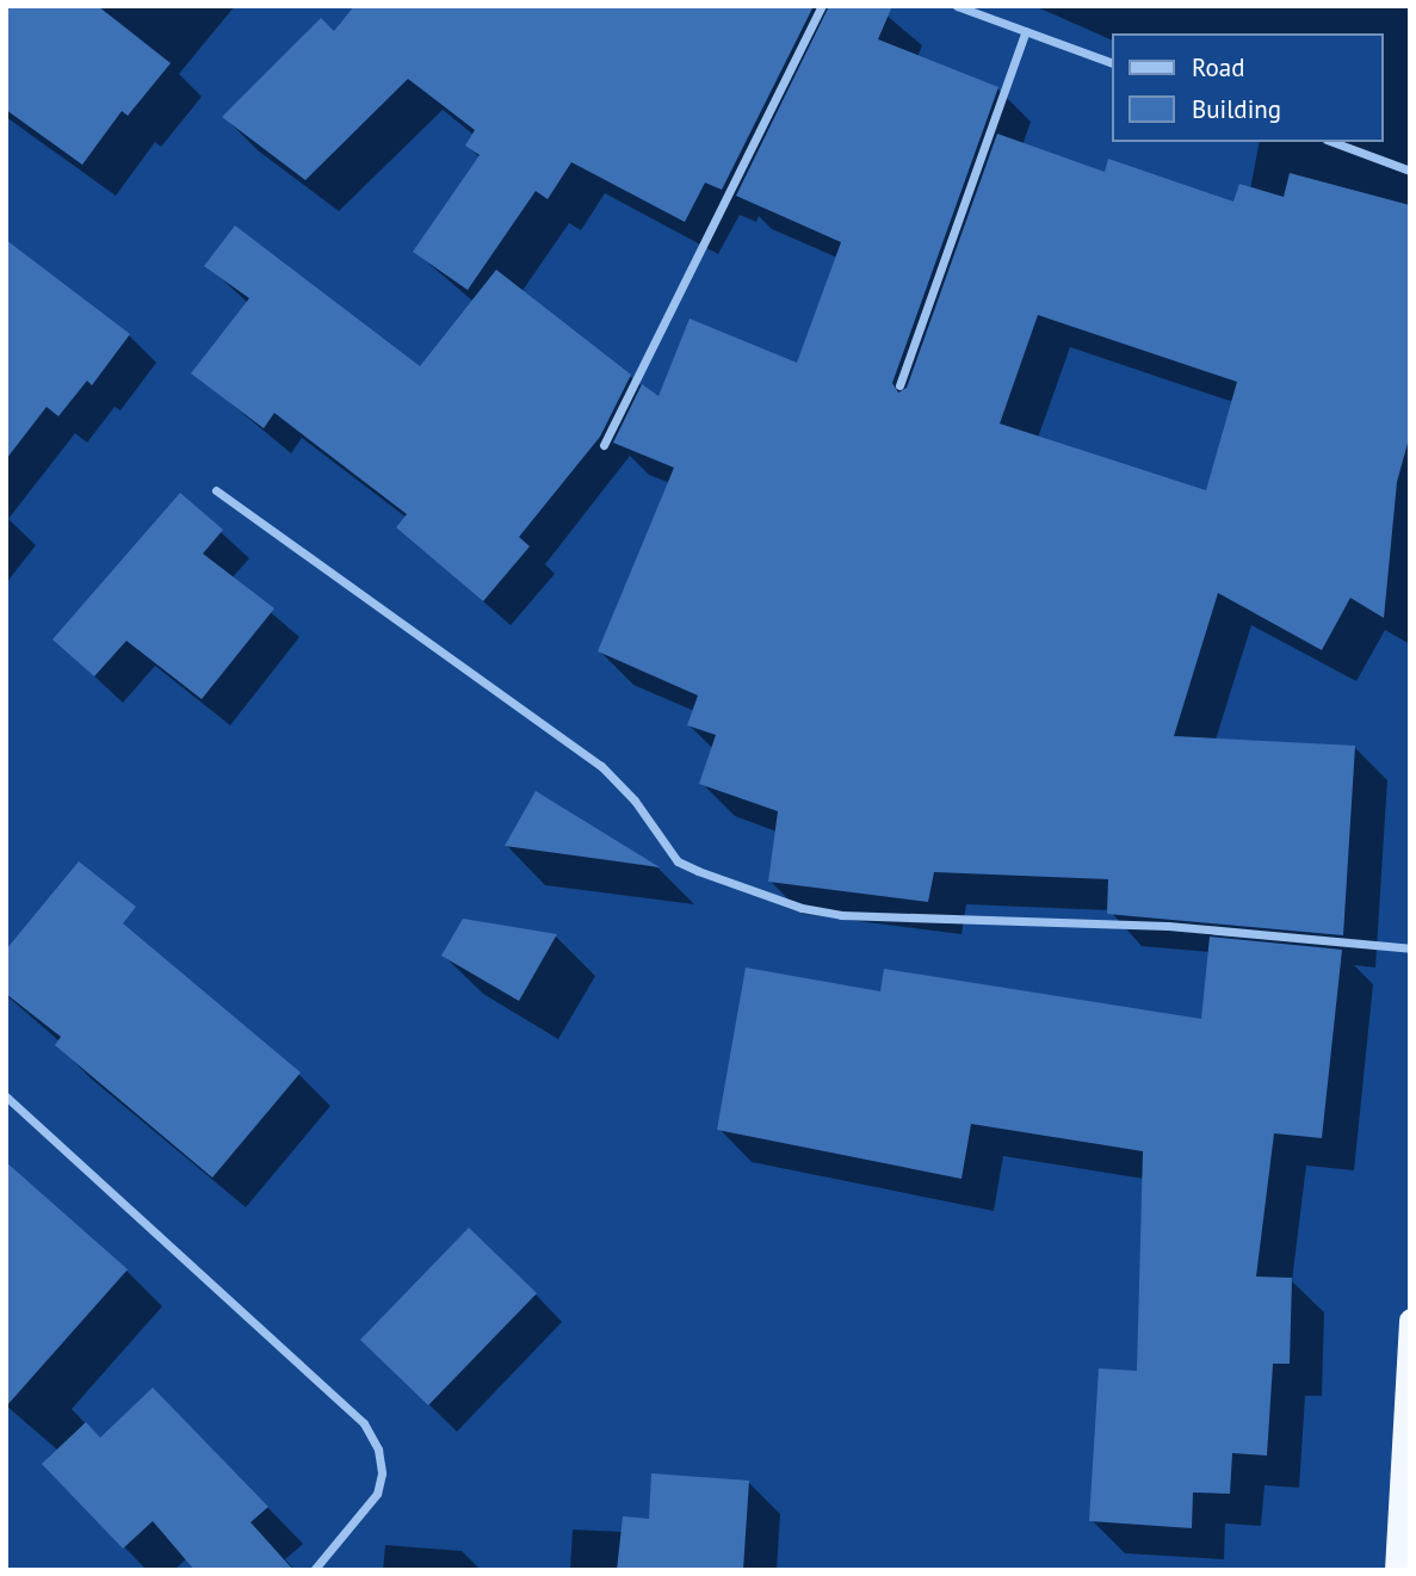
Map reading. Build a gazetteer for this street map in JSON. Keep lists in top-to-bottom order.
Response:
{
  "legend": ["Road", "Building"]
}
